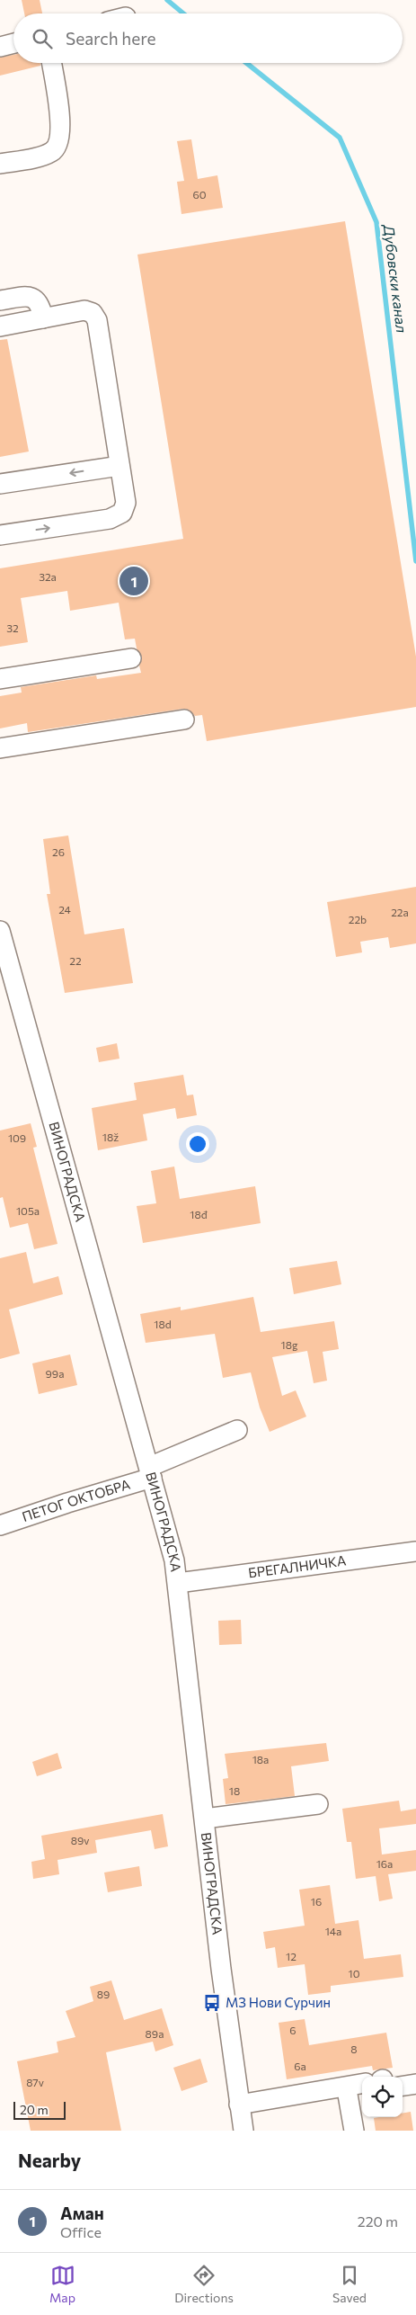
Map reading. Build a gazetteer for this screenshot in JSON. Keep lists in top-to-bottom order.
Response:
{
  "streets": {
    "street": ["ВИНОГРАДСКА", "ПЕТОГ ОКТОБРА", "БРЕГАЛНИЧКА"]
  },
  "crossings": [
    ["ВИНОГРАДСКА", "ПЕТОГ ОКТОБРА"],
    ["ВИНОГРАДСКА", "БРЕГАЛНИЧКА"]
  ],
  "water": ["Дубовски канал"],
  "places": {
    "bus stop": ["МЗ Нови Сурчин"]
  },
  "house_numbers": [
    "60",
    "32a",
    "32",
    "26",
    "24",
    "22a",
    "22b",
    "22",
    "18ž",
    "109",
    "105a",
    "18đ",
    "18d",
    "18g",
    "99a",
    "18a",
    "18",
    "89v",
    "16a",
    "16",
    "14a",
    "12",
    "10",
    "89",
    "6",
    "89a",
    "8",
    "6a",
    "87v"
  ],
  "scale_bar": "20 m",
  "page": {
    "search": "Search here",
    "pins": "1",
    "scale": "20 m",
    "heading": "Nearby",
    "list": [
      {
        "mark": "1",
        "name": "Аман",
        "note": "Office",
        "value": "220 m"
      }
    ],
    "nav": ["Map", "Directions", "Saved"]
  }
}
